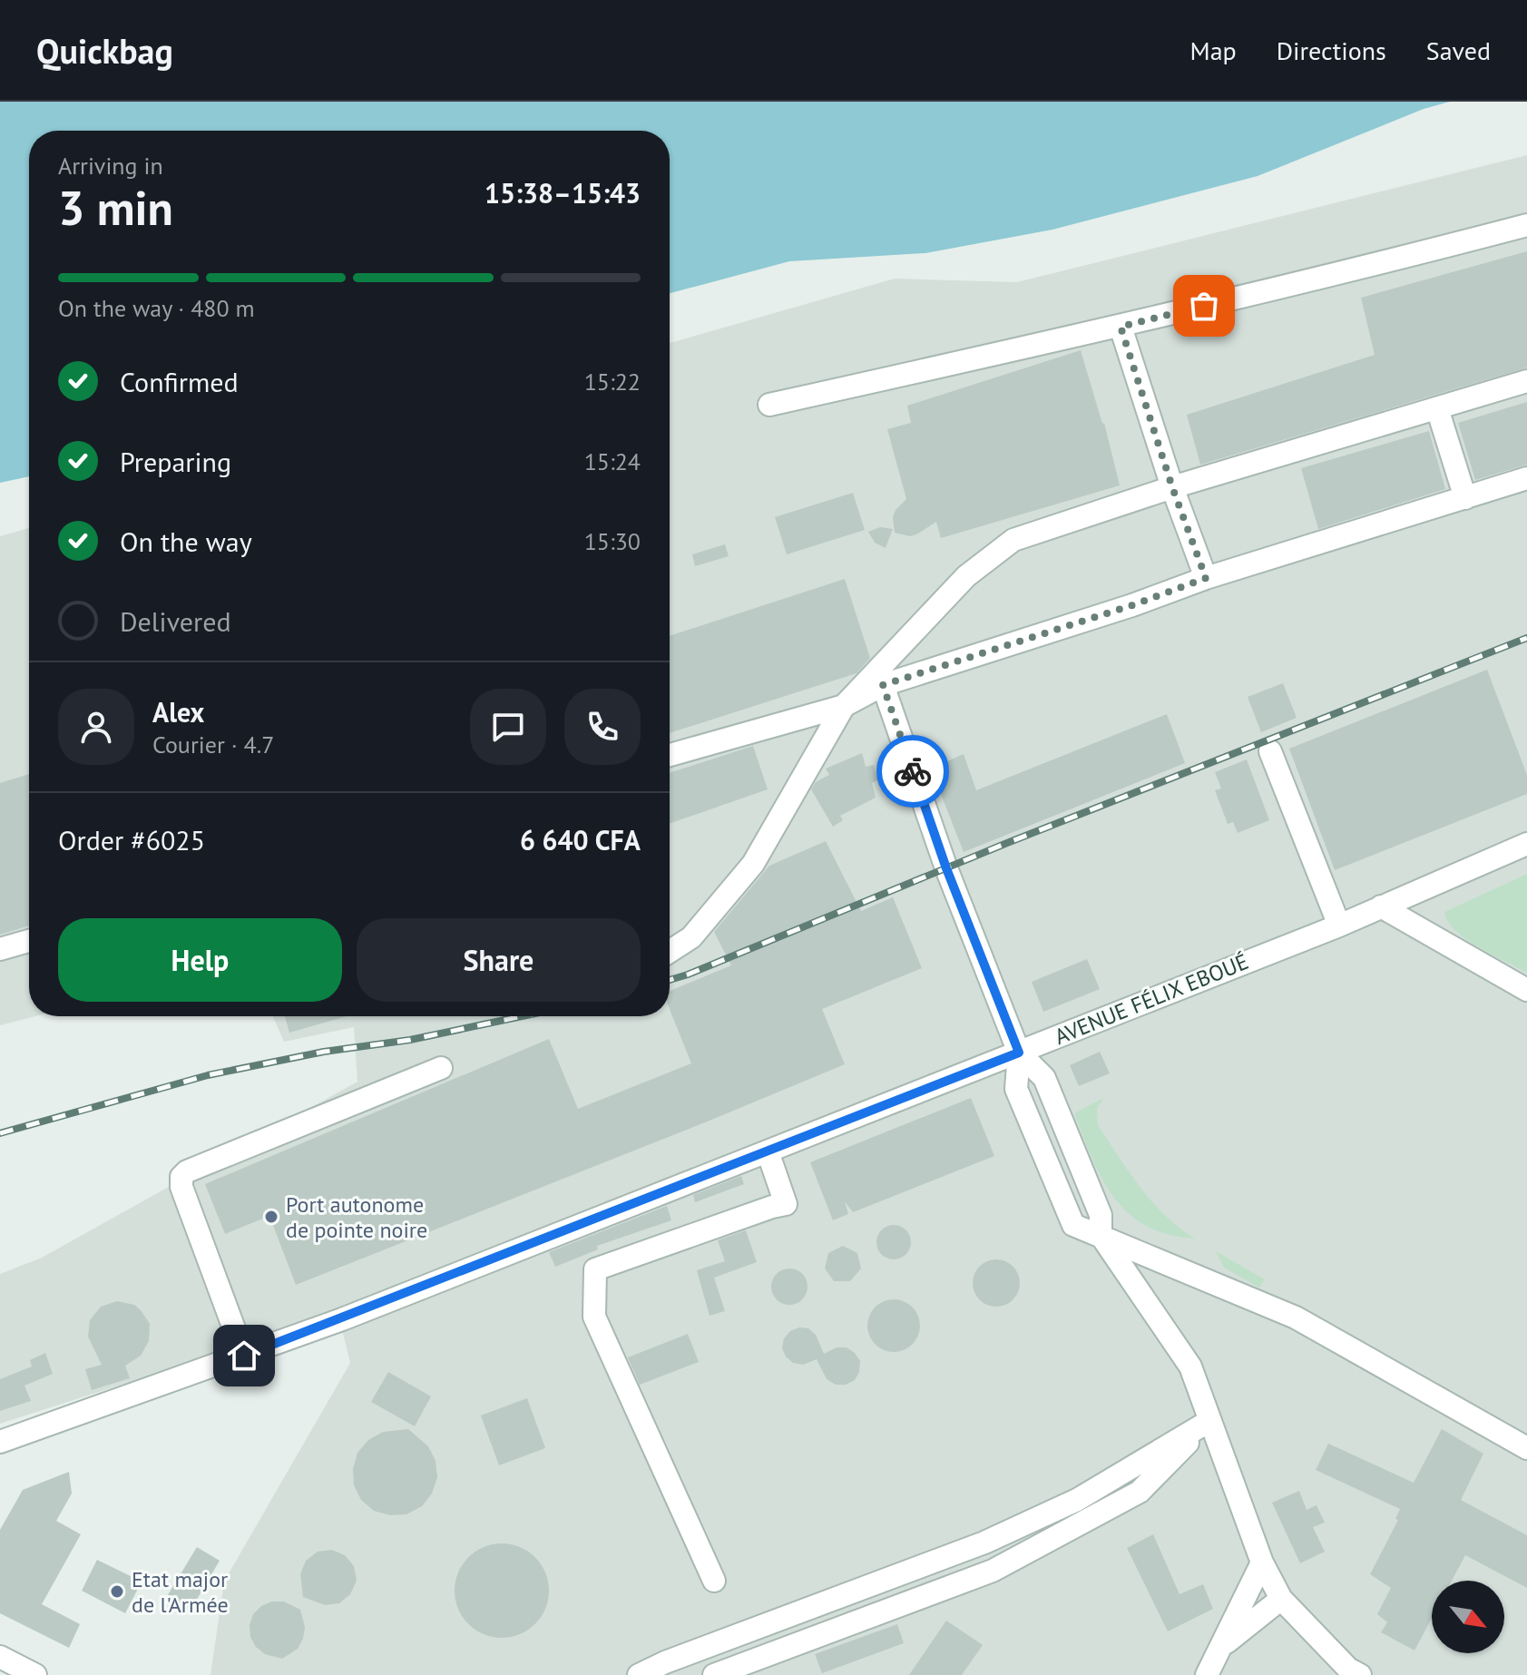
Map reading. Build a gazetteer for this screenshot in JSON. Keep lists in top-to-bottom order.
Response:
{
  "streets": {
    "street": ["AVENUE FÉLIX EBOUÉ"]
  },
  "places": ["Port autonome de pointe noire", "Etat major de l'Armée"],
  "north": "bottom right",
  "page": {
    "header": "Quickbag",
    "nav": ["Map", "Directions", "Saved"],
    "heading": ["3 min", "Arriving in", "15:38–15:43"],
    "panel": [
      "Alex",
      "Courier · 4.7",
      "Order #6025",
      "6 640 CFA"
    ],
    "bar": "On the way · 480 m",
    "list": [
      ["Confirmed", "15:22"],
      ["Preparing", "15:24"],
      ["On the way", "15:30"],
      "Delivered"
    ],
    "buttons": ["Help", "Share"]
  }
}
